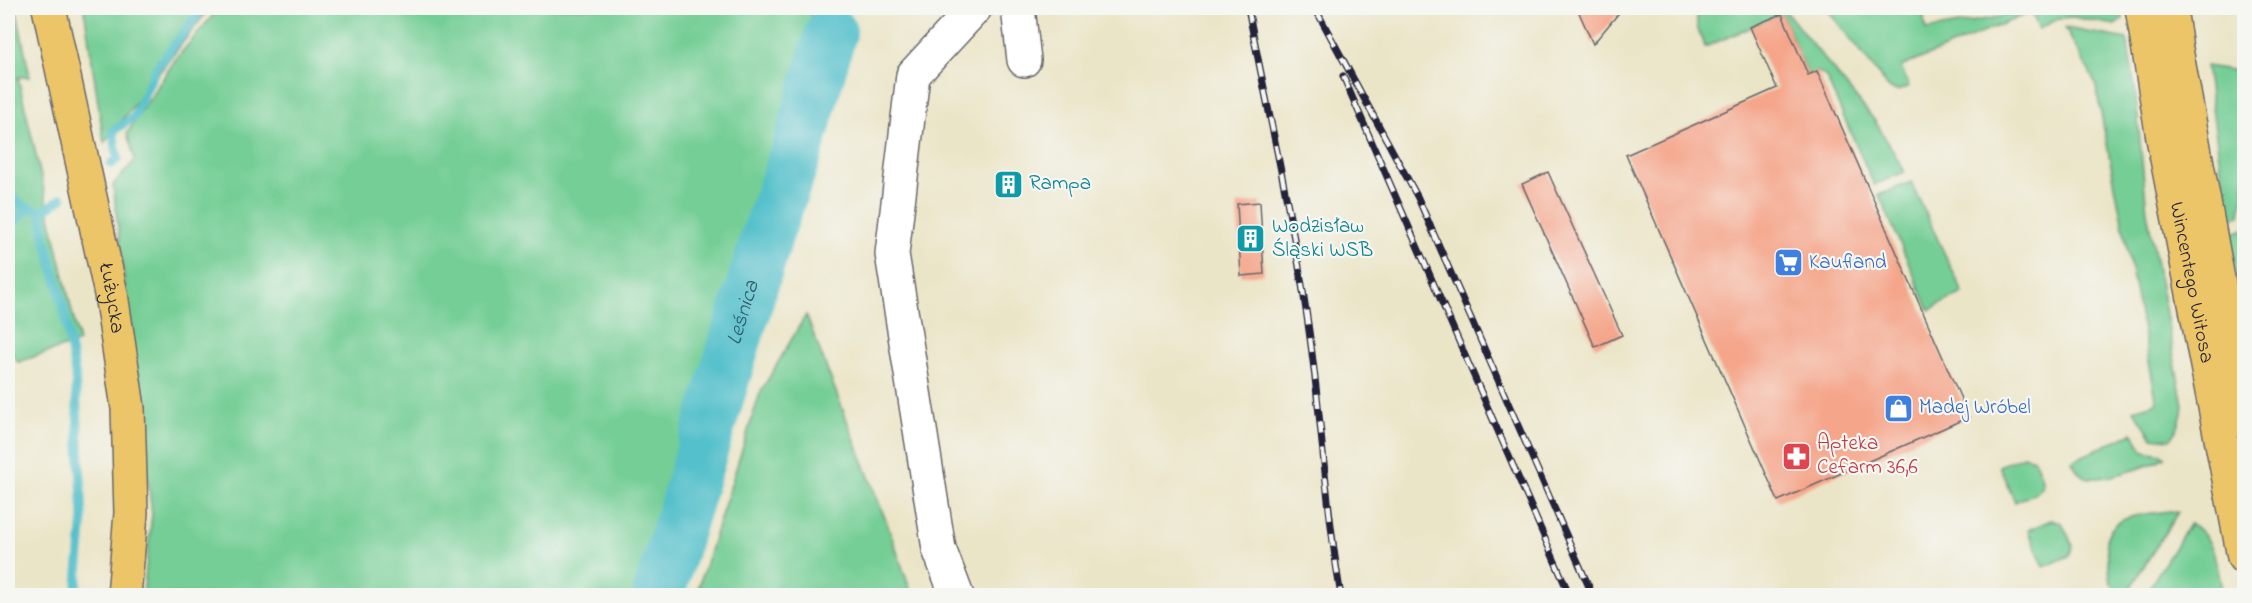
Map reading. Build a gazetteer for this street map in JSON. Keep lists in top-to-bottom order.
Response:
{
  "streets": {
    "main road": ["Wincentego Witosa", "Łużycka"]
  },
  "water": ["Leśnica"],
  "places": {
    "building": ["Rampa", "Wodzisław Śląski WSB"],
    "supermarket": ["Kaufland"],
    "shop": ["Madej Wróbel"],
    "pharmacy": ["Apteka Cefarm 36,6"]
  }
}
